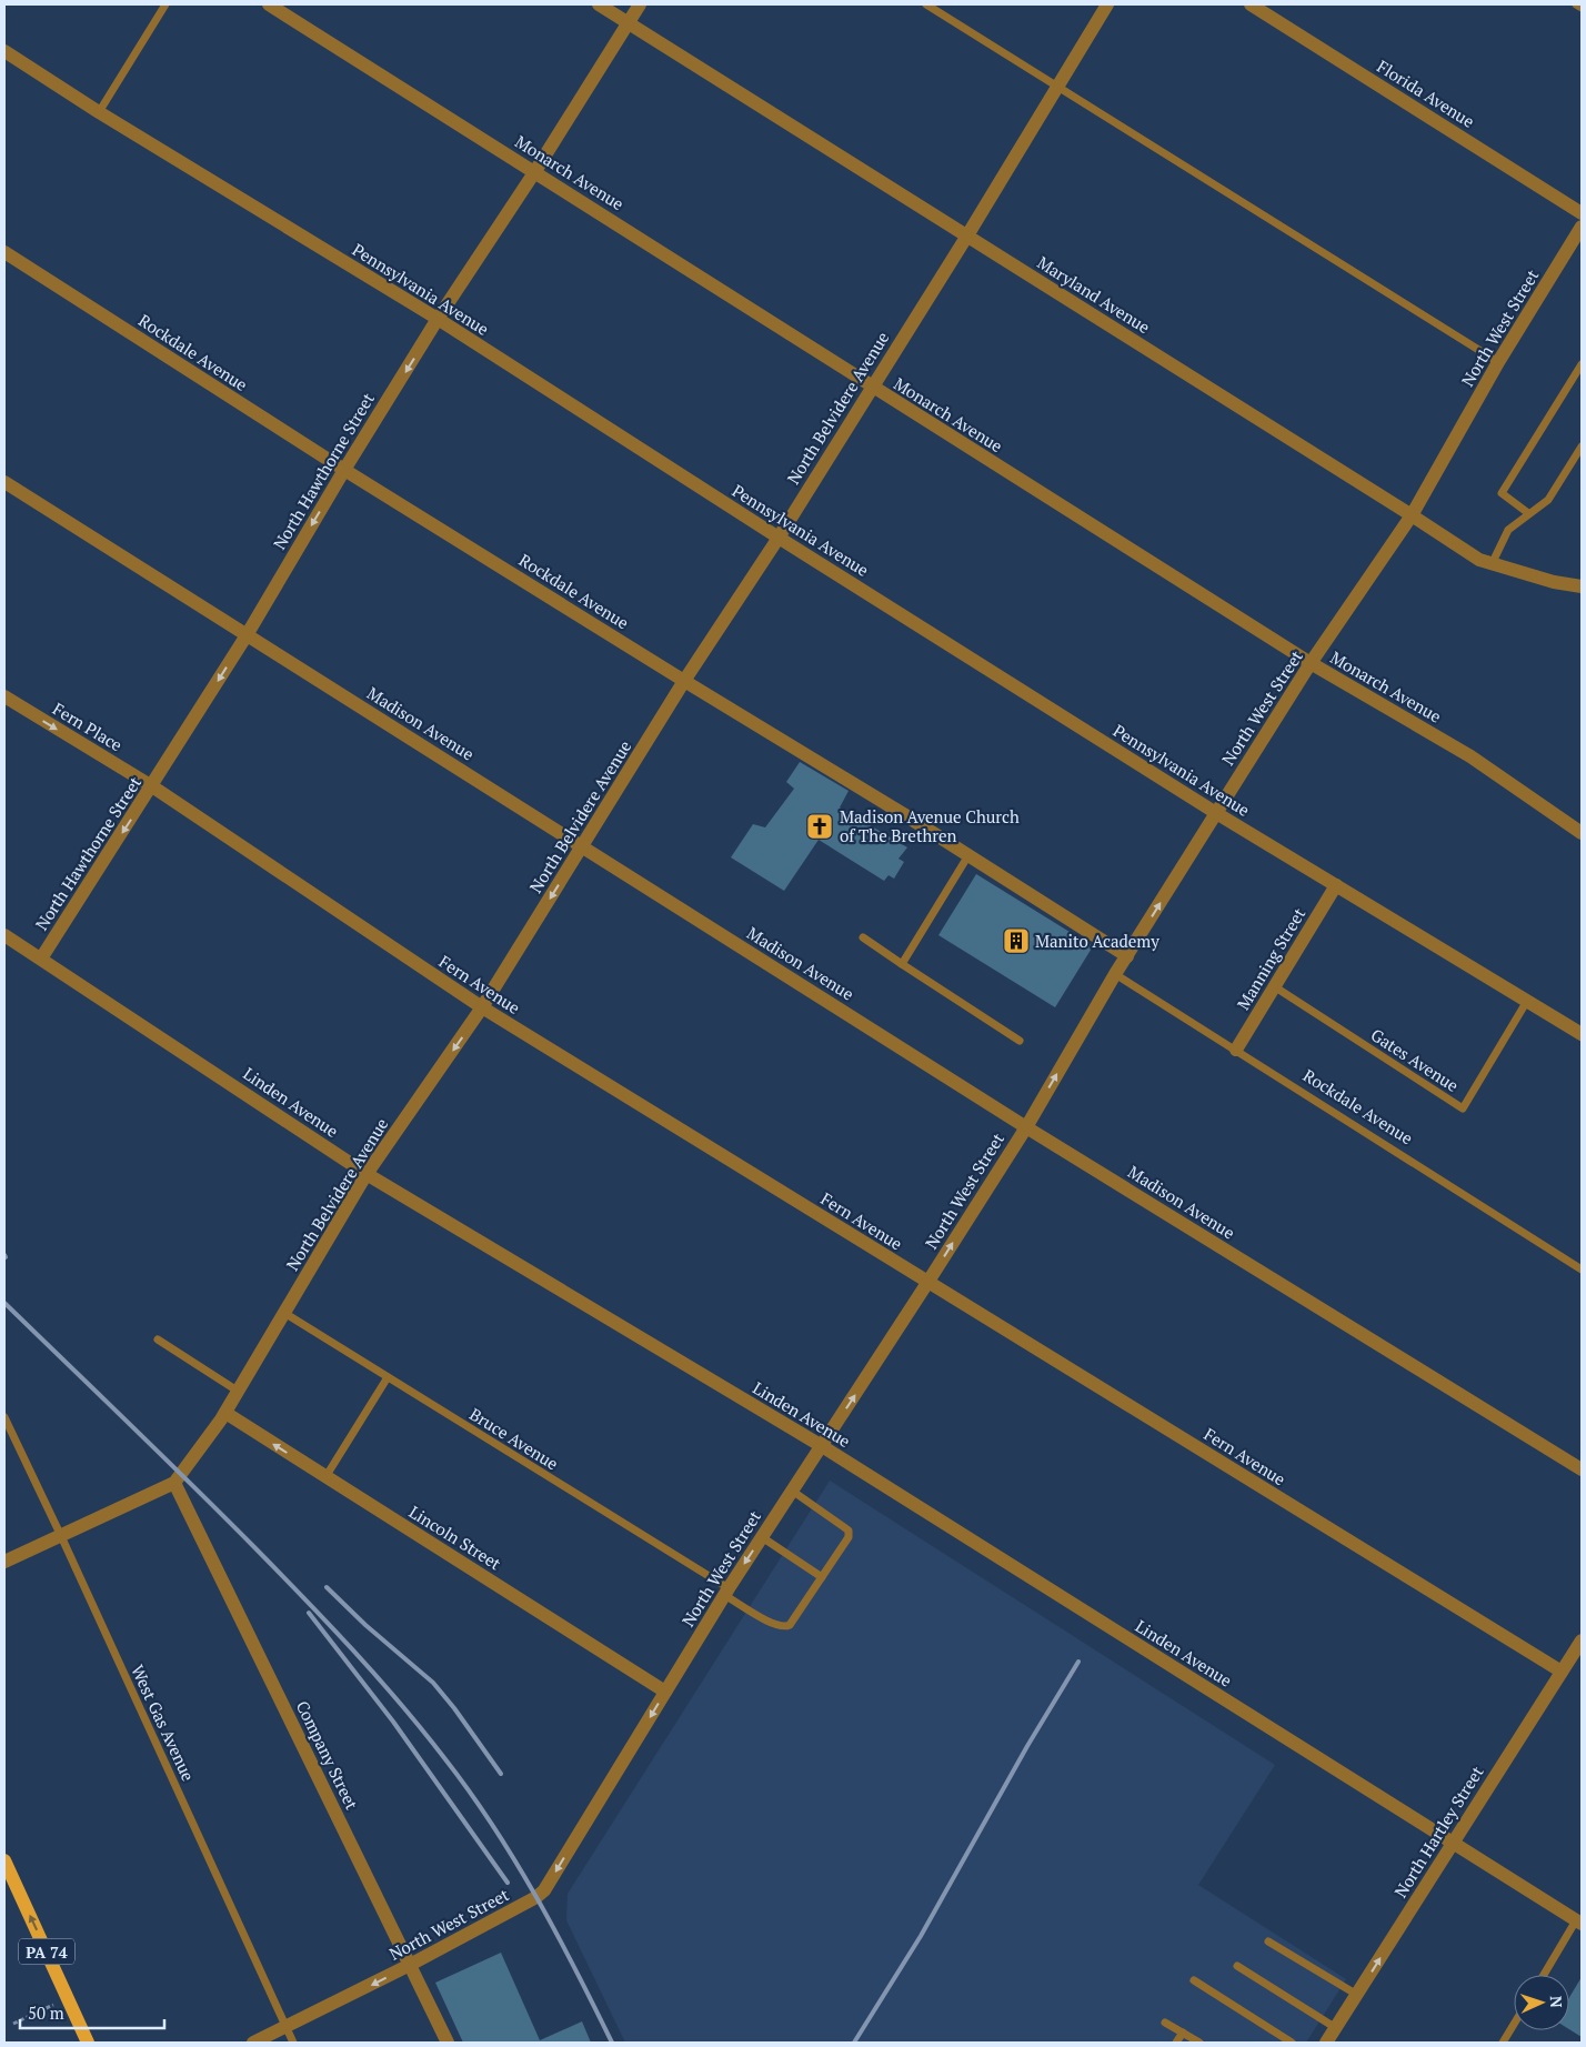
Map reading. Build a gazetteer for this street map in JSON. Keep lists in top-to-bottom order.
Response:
{
  "streets": {
    "main road": ["PA 74"],
    "street": [
      "Florida Avenue",
      "Monarch Avenue",
      "Pennsylvania Avenue",
      "Maryland Avenue",
      "North West Street",
      "Rockdale Avenue",
      "North Belvidere Avenue",
      "North Hawthorne Street",
      "Madison Avenue",
      "Fern Place",
      "Manning Street",
      "Fern Avenue",
      "Linden Avenue",
      "Lincoln Street",
      "Company Street",
      "North Hartley Street"
    ],
    "lane": ["Gates Avenue", "Bruce Avenue", "West Gas Avenue"]
  },
  "crossings": [
    ["Monarch Avenue", "North West Street"],
    ["Monarch Avenue", "North Belvidere Avenue"],
    ["Monarch Avenue", "North Hawthorne Street"],
    ["Pennsylvania Avenue", "North West Street"],
    ["Pennsylvania Avenue", "North Belvidere Avenue"],
    ["Pennsylvania Avenue", "North Hawthorne Street"],
    ["Pennsylvania Avenue", "Manning Street"],
    ["Pennsylvania Avenue", "Gates Avenue"],
    ["Maryland Avenue", "North West Street"],
    ["Maryland Avenue", "North Belvidere Avenue"],
    ["Maryland Avenue", "North Hawthorne Street"],
    ["North West Street", "Rockdale Avenue"],
    ["North West Street", "Madison Avenue"],
    ["North West Street", "Fern Avenue"],
    ["North West Street", "Linden Avenue"],
    ["North West Street", "Bruce Avenue"],
    ["North West Street", "Lincoln Street"],
    ["North West Street", "West Gas Avenue"],
    ["North West Street", "Company Street"],
    ["Rockdale Avenue", "North Belvidere Avenue"],
    ["Rockdale Avenue", "North Hawthorne Street"],
    ["Rockdale Avenue", "Manning Street"],
    ["North Belvidere Avenue", "Madison Avenue"],
    ["North Belvidere Avenue", "Fern Avenue"],
    ["North Belvidere Avenue", "Linden Avenue"],
    ["North Belvidere Avenue", "Bruce Avenue"],
    ["North Belvidere Avenue", "Lincoln Street"],
    ["North Belvidere Avenue", "West Gas Avenue"],
    ["North Belvidere Avenue", "Company Street"],
    ["North Hawthorne Street", "Madison Avenue"],
    ["North Hawthorne Street", "Fern Place"],
    ["North Hawthorne Street", "Fern Avenue"],
    ["North Hawthorne Street", "Linden Avenue"],
    ["Fern Place", "Fern Avenue"],
    ["Manning Street", "Gates Avenue"],
    ["Fern Avenue", "North Hartley Street"],
    ["Linden Avenue", "North Hartley Street"]
  ],
  "one_way": ["North Hawthorne Street", "Fern Place", "North Hartley Street"],
  "places": {
    "church": ["Madison Avenue Church of The Brethren"],
    "building": ["Manito Academy"]
  },
  "scale_bar": "50 m",
  "north": "right"
}
